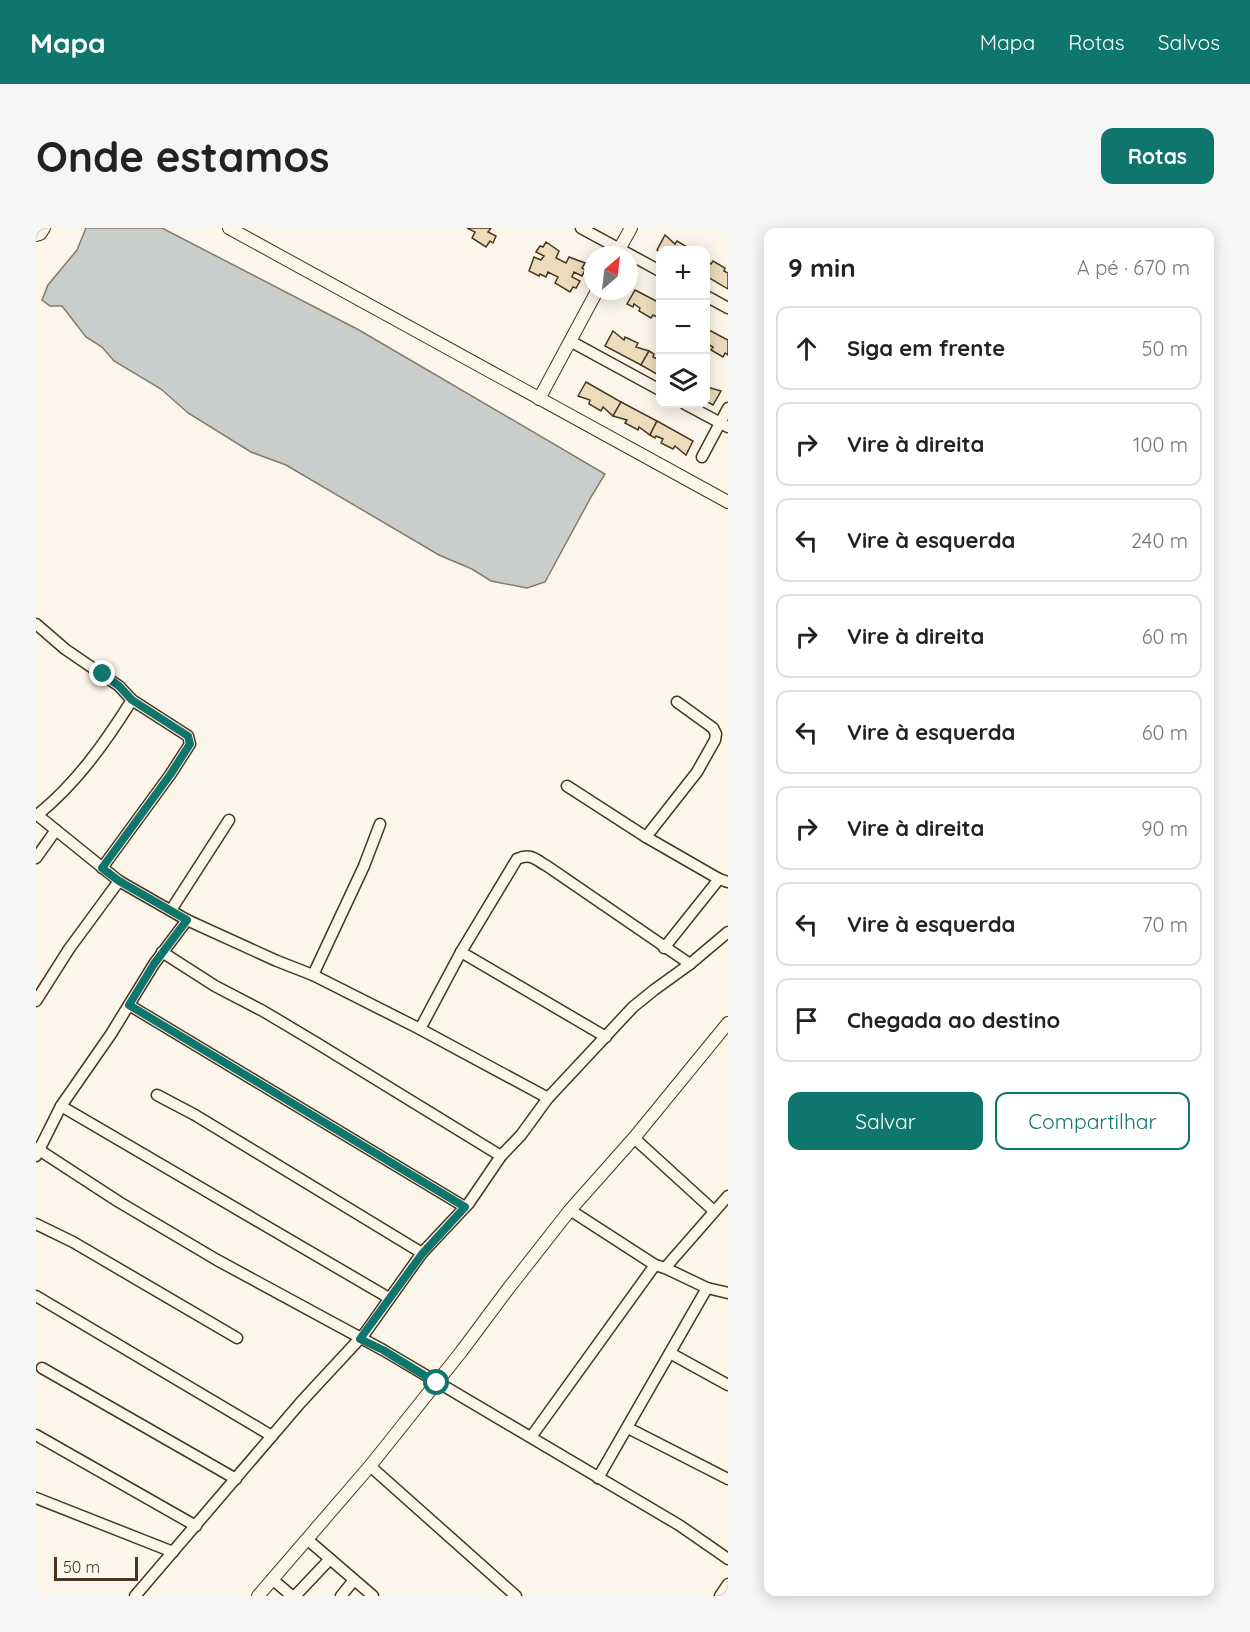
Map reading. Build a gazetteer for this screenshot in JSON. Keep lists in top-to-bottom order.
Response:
{
  "scale_bar": "50 m",
  "north": "top right",
  "page": {
    "header": "Mapa",
    "nav": ["Mapa", "Rotas", "Salvos"],
    "buttons": [
      "Rotas",
      ["Salvar", "Compartilhar"]
    ],
    "title": "Onde estamos",
    "heading": ["9 min", "A pé · 670 m"],
    "map_buttons": ["+", "−"],
    "list": [
      ["Siga em frente", "50 m"],
      ["Vire à direita", "100 m"],
      ["Vire à esquerda", "240 m"],
      ["Vire à direita", "60 m"],
      ["Vire à esquerda", "60 m"],
      ["Vire à direita", "90 m"],
      ["Vire à esquerda", "70 m"],
      "Chegada ao destino"
    ],
    "scale": "50 m"
  }
}
